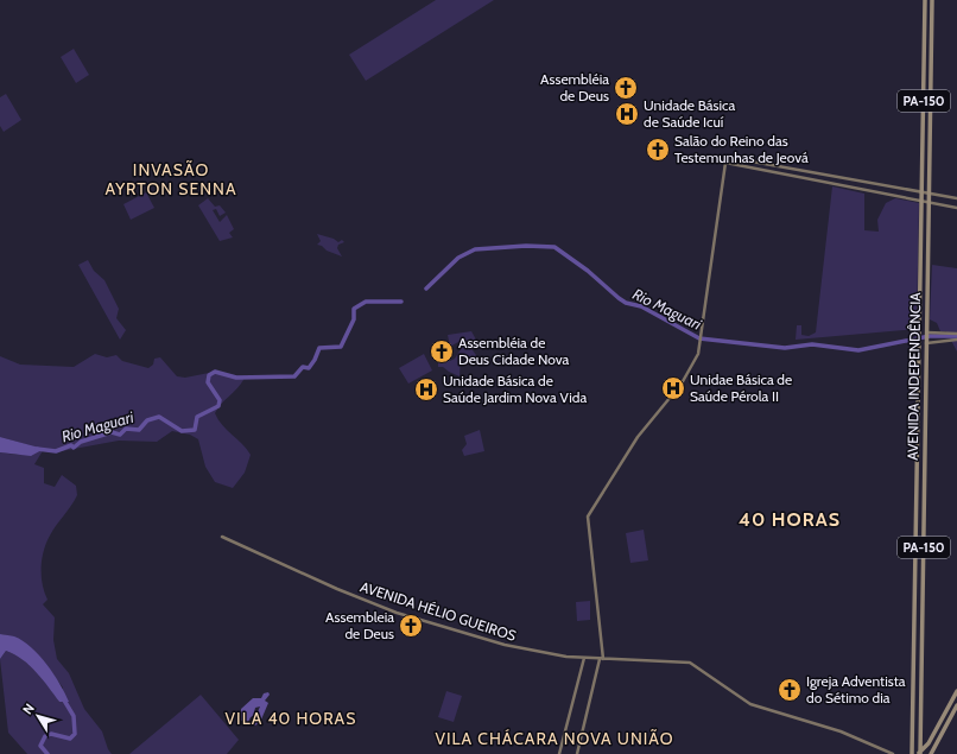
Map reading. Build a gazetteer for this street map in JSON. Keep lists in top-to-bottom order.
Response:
{
  "streets": {
    "main road": ["PA-150", "AVENIDA INDEPENDÊNCIA", "AVENIDA HÉLIO GUEIROS"]
  },
  "districts": [
    "INVASÃO AYRTON SENNA",
    "40 HORAS",
    "VILA 40 HORAS",
    "VILA CHÁCARA NOVA UNIÃO"
  ],
  "water": ["Rio Maguari"],
  "places": {
    "church": [
      "Assembléia de Deus",
      "Salão do Reino das Testemunhas de Jeová",
      "Assembléia de Deus Cidade Nova",
      "Assembleia de Deus",
      "Igreja Adventista do Sétimo dia"
    ],
    "hospital": ["Unidade Básica de Saúde Icuí", "Unidae Básica de Saúde Pérola II", "Unidade Básica de Saúde Jardim Nova Vida"]
  },
  "north": "top left"
}
